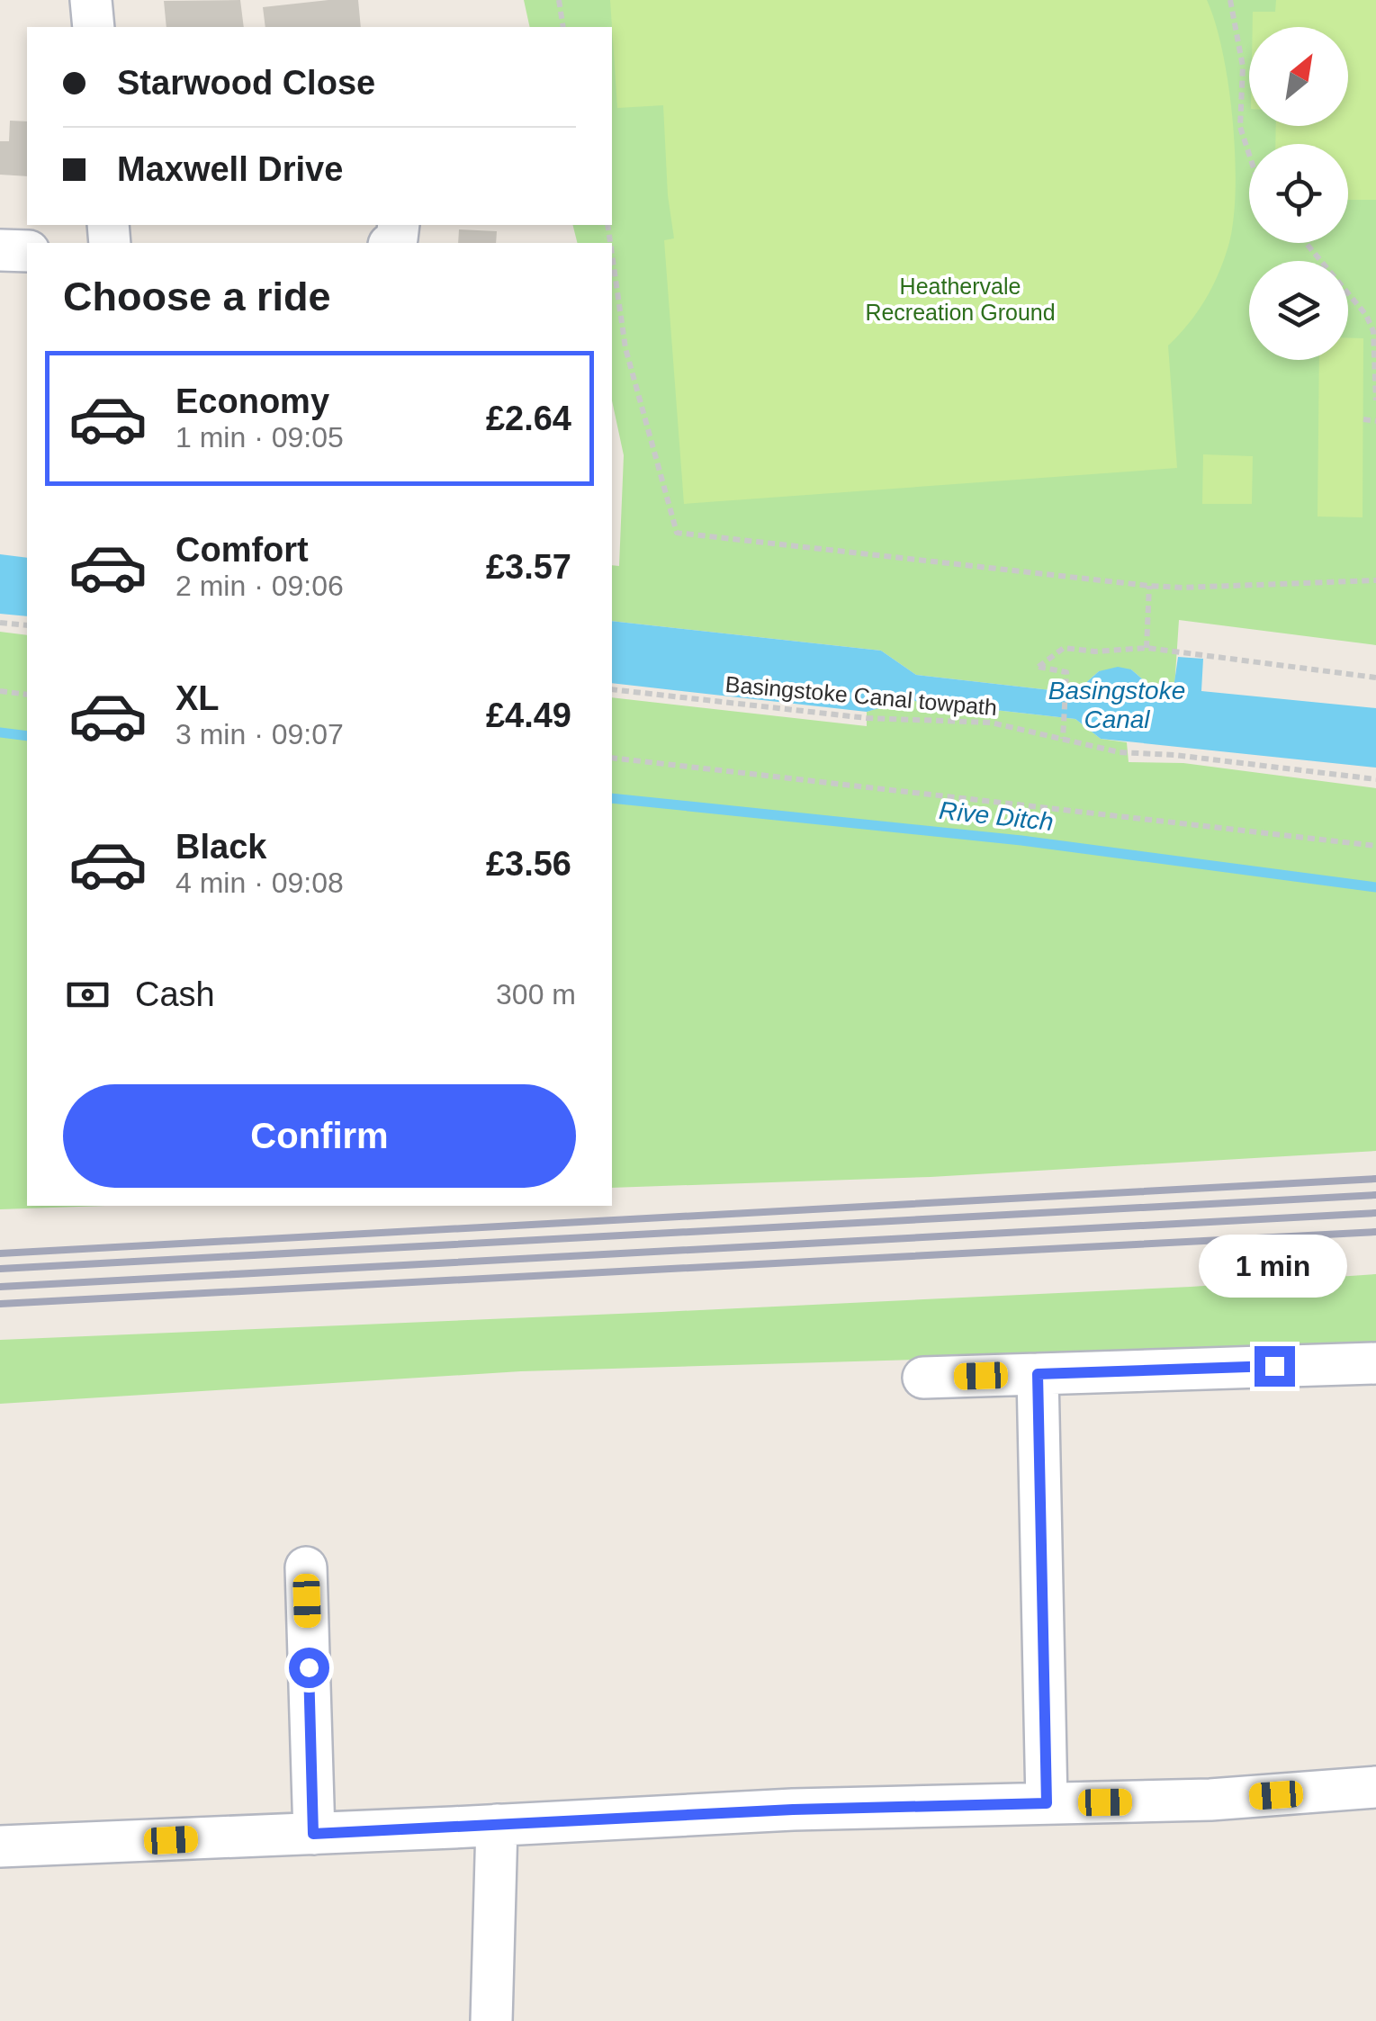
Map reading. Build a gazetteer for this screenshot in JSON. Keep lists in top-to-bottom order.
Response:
{
  "streets": {
    "path": ["Basingstoke Canal towpath"]
  },
  "water": ["Basingstoke Canal", "Rive Ditch"],
  "parks": ["Heathervale Recreation Ground"],
  "north": "top right",
  "page": {
    "banner": ["Starwood Close", "Maxwell Drive"],
    "heading": "Choose a ride",
    "list": [
      {
        "name": "Economy",
        "note": "1 min · 09:05",
        "value": "£2.64"
      },
      {
        "name": "Comfort",
        "note": "2 min · 09:06",
        "value": "£3.57"
      },
      {
        "name": "XL",
        "note": "3 min · 09:07",
        "value": "£4.49"
      },
      {
        "name": "Black",
        "note": "4 min · 09:08",
        "value": "£3.56"
      }
    ],
    "pay": ["Cash", "300 m"],
    "buttons": "Confirm",
    "bubble": "1 min"
  }
}
